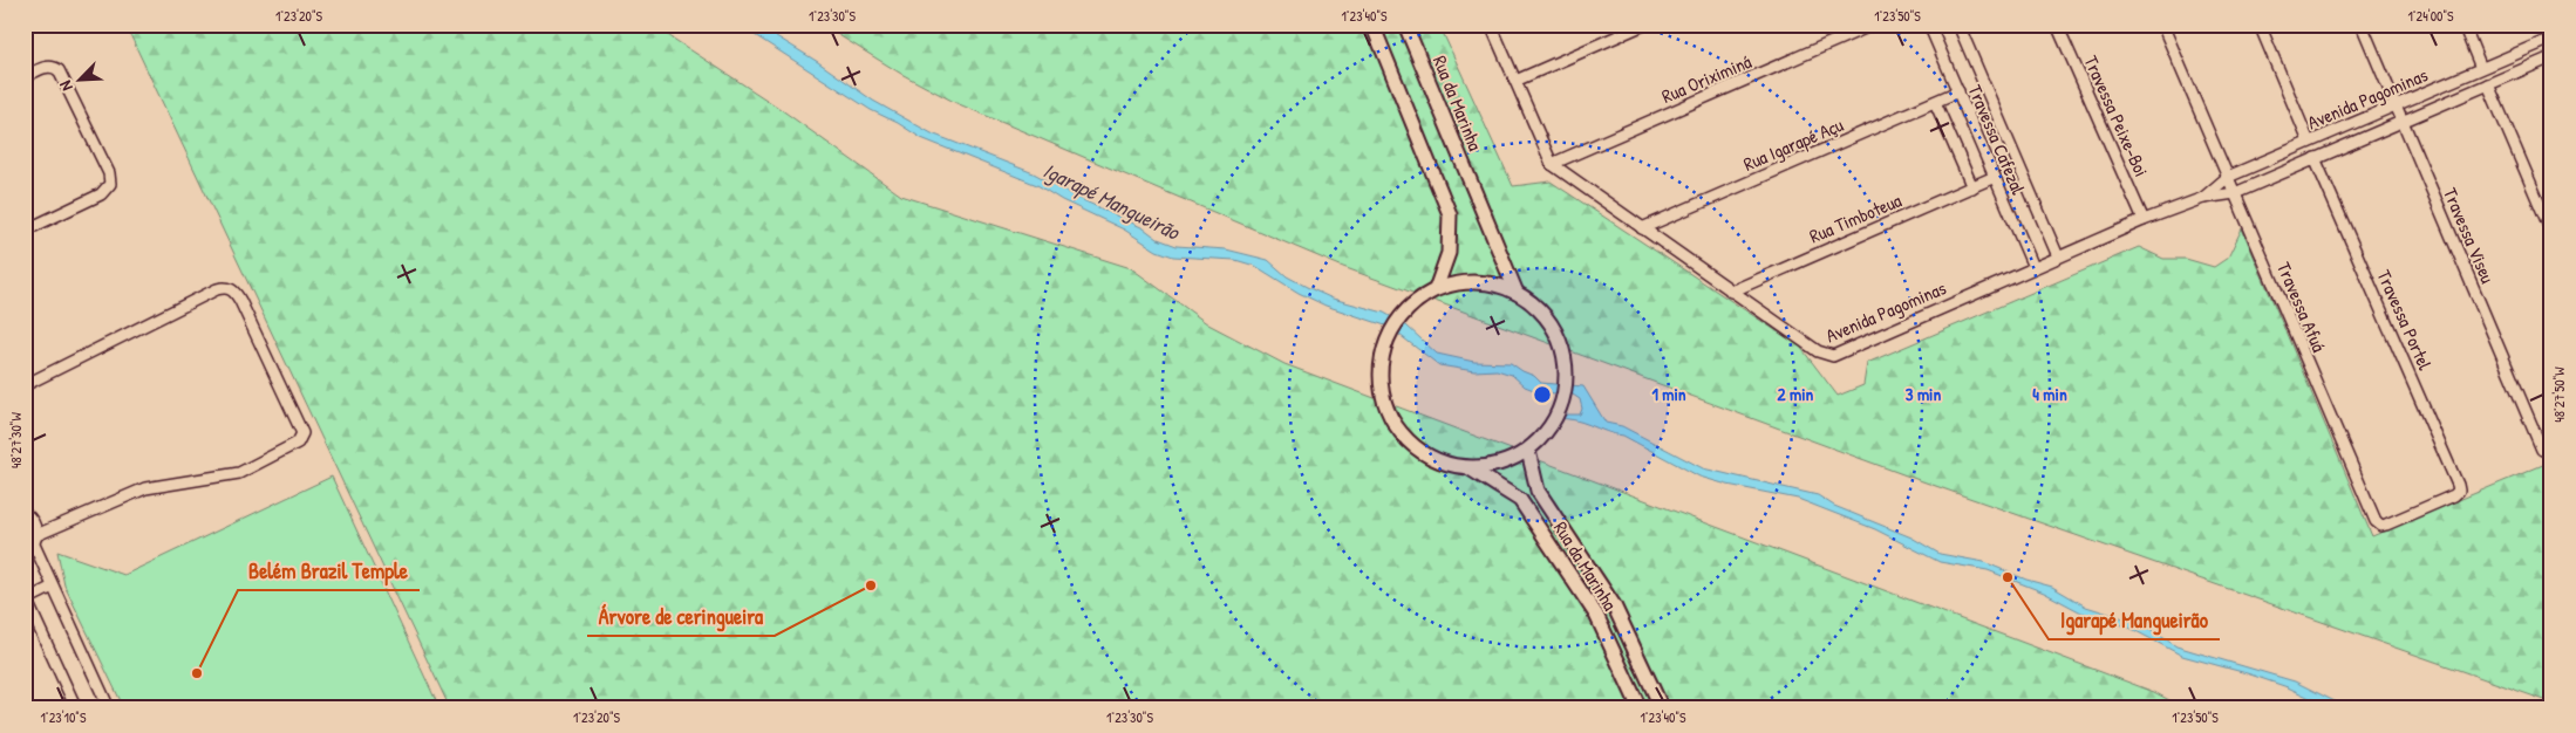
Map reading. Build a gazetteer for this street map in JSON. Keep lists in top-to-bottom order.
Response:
{
  "streets": {
    "main road": ["Rua da Marinha"],
    "street": [
      "Rua Oriximiná",
      "Avenida Pagominas",
      "Travessa Peixe-Boi",
      "Travessa Cafezal",
      "Rua Igarapé Açu",
      "Rua Timboteua",
      "Travessa Viseu",
      "Travessa Afuá",
      "Travessa Portel"
    ]
  },
  "crossings": [
    ["Rua Oriximiná", "Avenida Pagominas"],
    ["Avenida Pagominas", "Travessa Peixe-Boi"],
    ["Avenida Pagominas", "Travessa Cafezal"],
    ["Avenida Pagominas", "Rua Igarapé Açu"],
    ["Avenida Pagominas", "Rua Timboteua"],
    ["Avenida Pagominas", "Travessa Viseu"],
    ["Avenida Pagominas", "Travessa Afuá"],
    ["Avenida Pagominas", "Travessa Portel"],
    ["Travessa Cafezal", "Rua Igarapé Açu"],
    ["Travessa Cafezal", "Rua Timboteua"],
    ["Travessa Afuá", "Travessa Portel"]
  ],
  "water": ["Igarapé Mangueirão"],
  "places": ["Igarapé Mangueirão", "Árvore de ceringueira", "Belém Brazil Temple"],
  "north": "bottom left",
  "coordinates": [
    "1°23'20\"S",
    "1°23'30\"S",
    "1°23'40\"S",
    "1°23'50\"S",
    "1°24'00\"S",
    "48°27'50\"W",
    "48°27'30\"W",
    "1°23'10\"S"
  ],
  "rings": [
    "1 min",
    "2 min",
    "3 min",
    "4 min"
  ]
}
